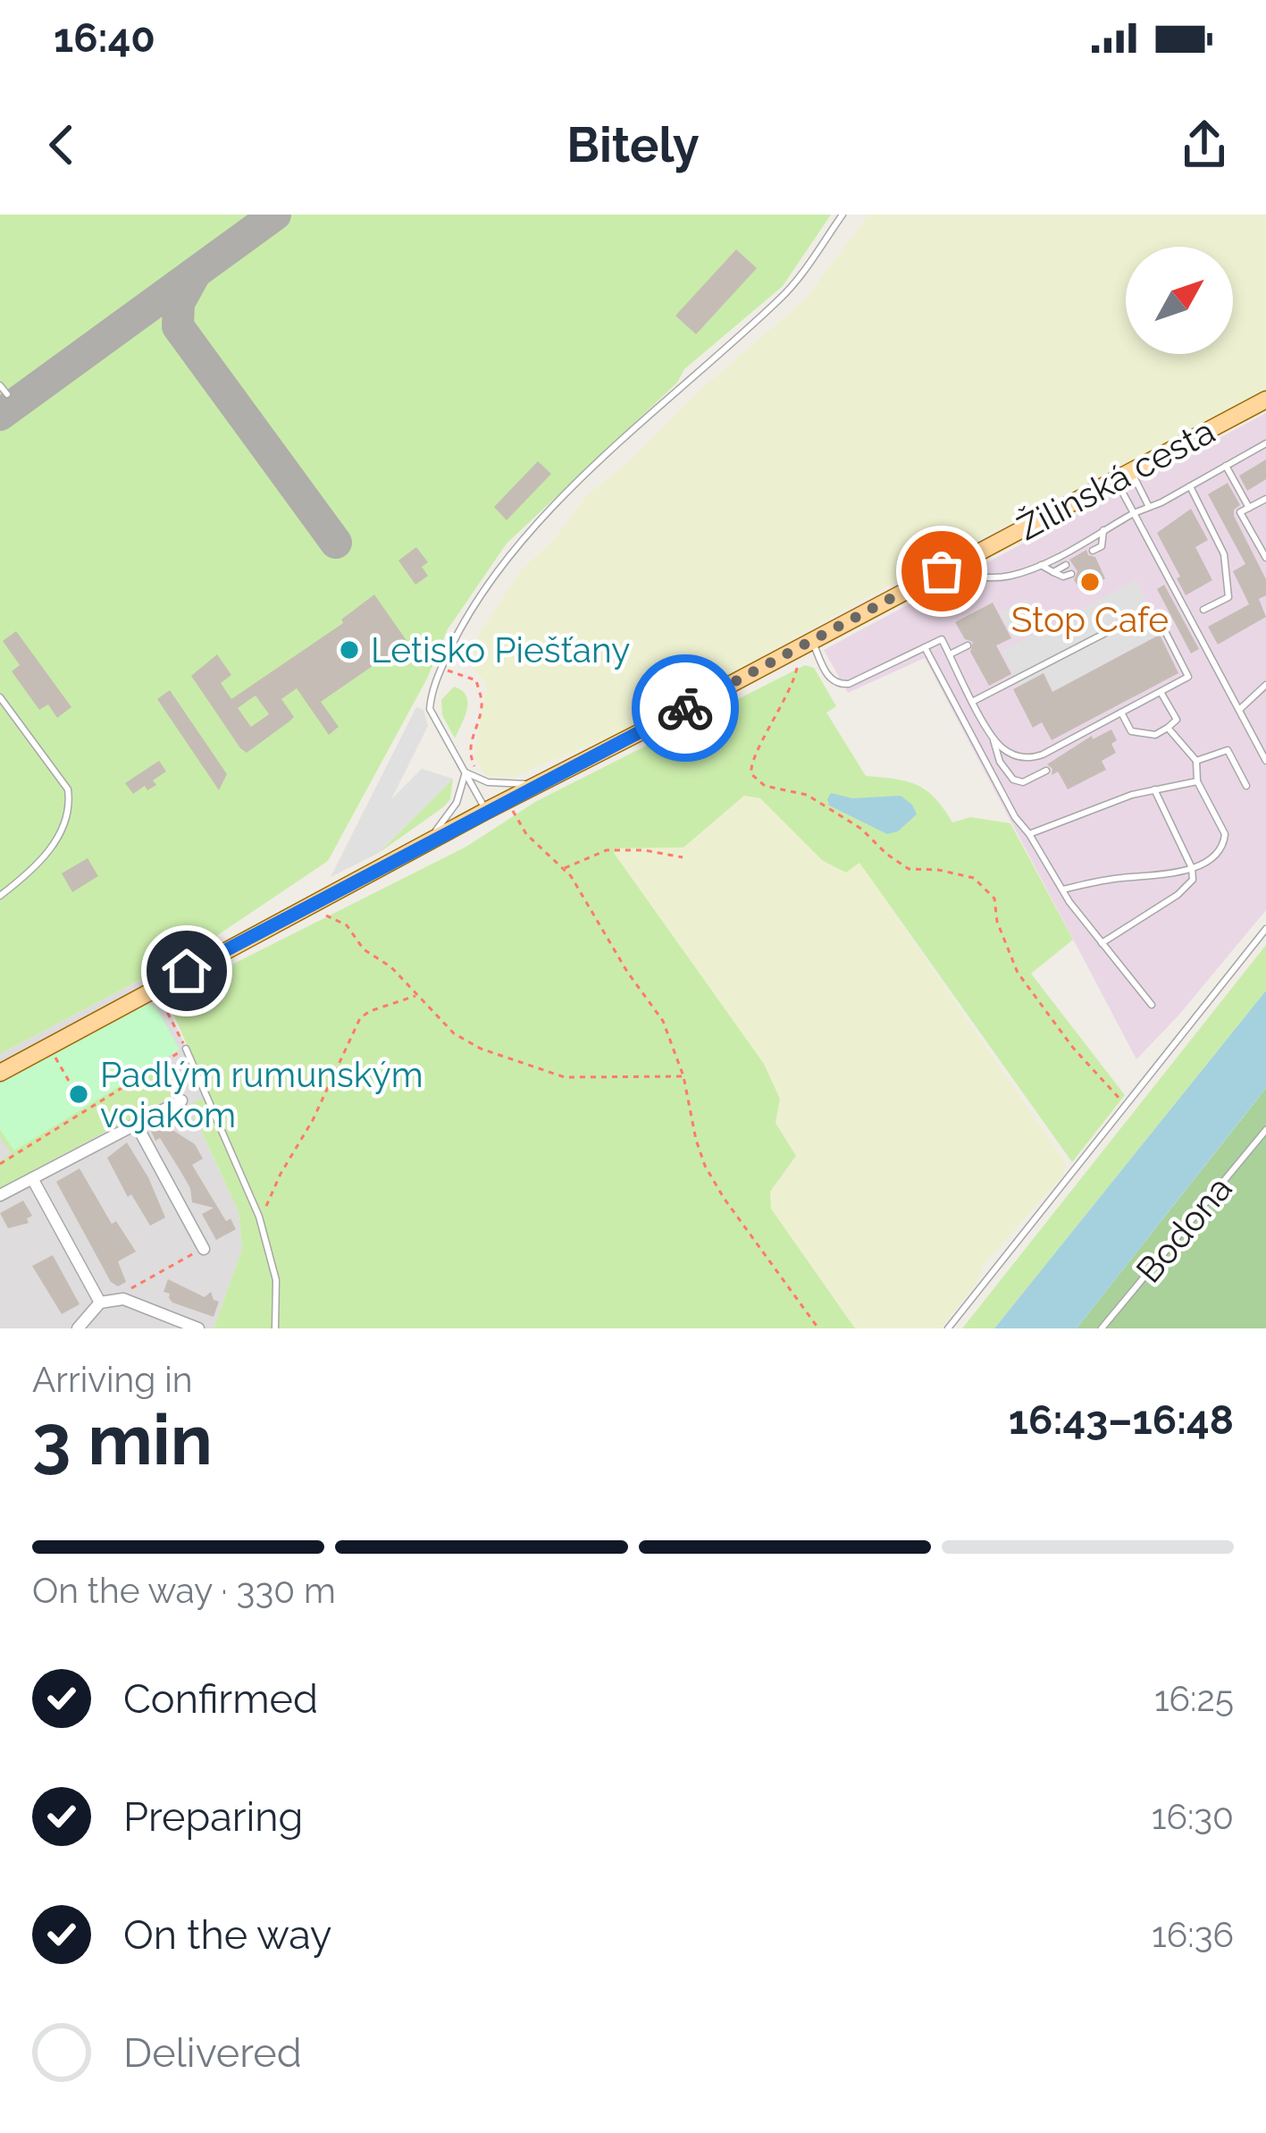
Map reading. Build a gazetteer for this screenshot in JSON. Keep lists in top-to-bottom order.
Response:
{
  "streets": {
    "main road": ["Žilinská cesta"],
    "lane": ["Bodona"]
  },
  "places": ["Stop Cafe", "Letisko Piešťany", "Padlým rumunským vojakom"],
  "north": "top right",
  "page": {
    "status": "16:40",
    "header": "Bitely",
    "heading": ["3 min", "Arriving in", "16:43–16:48"],
    "bar": "On the way · 330 m",
    "list": [
      ["Confirmed", "16:25"],
      ["Preparing", "16:30"],
      ["On the way", "16:36"],
      "Delivered"
    ]
  }
}
